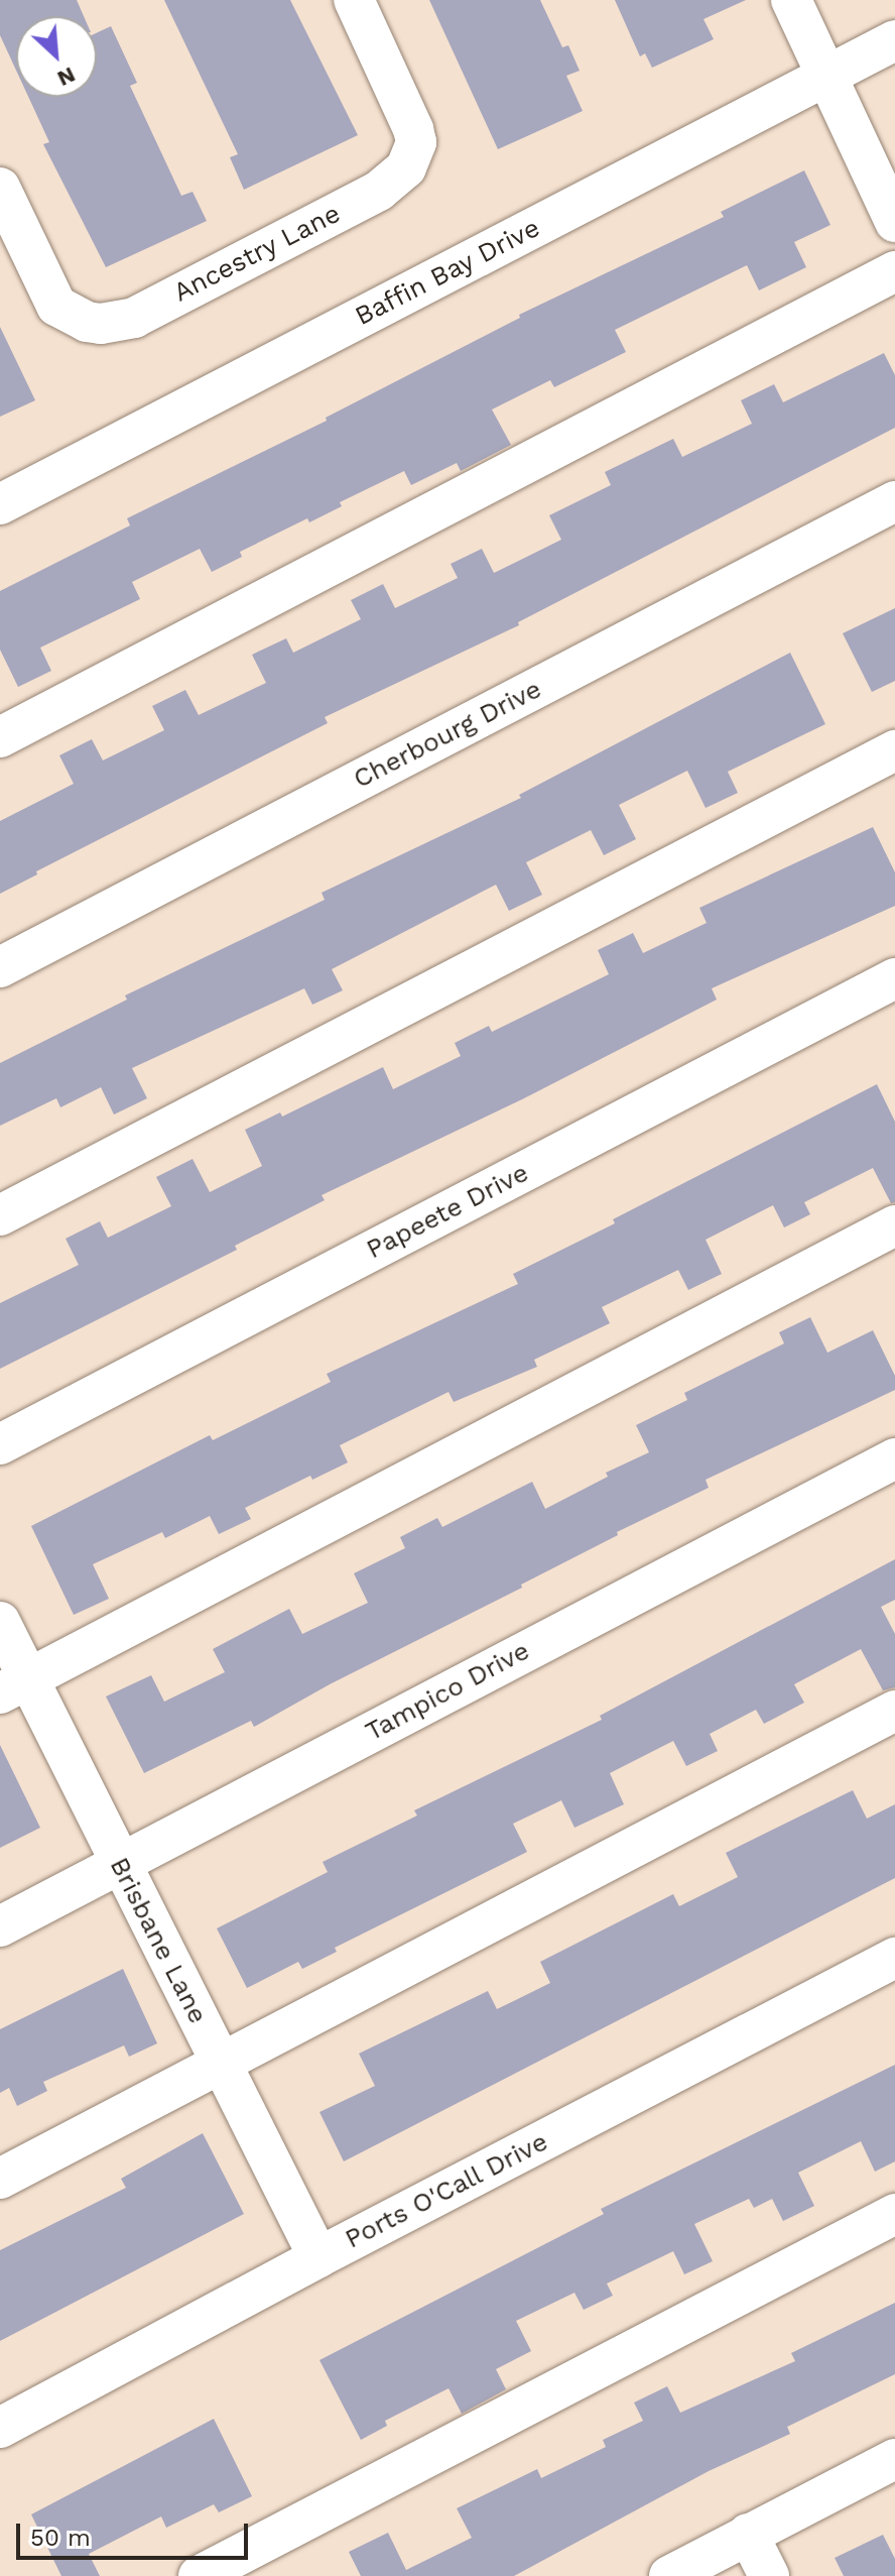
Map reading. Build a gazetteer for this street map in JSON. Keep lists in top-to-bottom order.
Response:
{
  "streets": {
    "street": [
      "Ancestry Lane",
      "Baffin Bay Drive",
      "Cherbourg Drive",
      "Papeete Drive",
      "Tampico Drive",
      "Brisbane Lane",
      "Ports O'Call Drive"
    ]
  },
  "crossings": [
    ["Tampico Drive", "Brisbane Lane"],
    ["Brisbane Lane", "Ports O'Call Drive"]
  ],
  "scale_bar": "50 m",
  "north": "bottom right"
}
